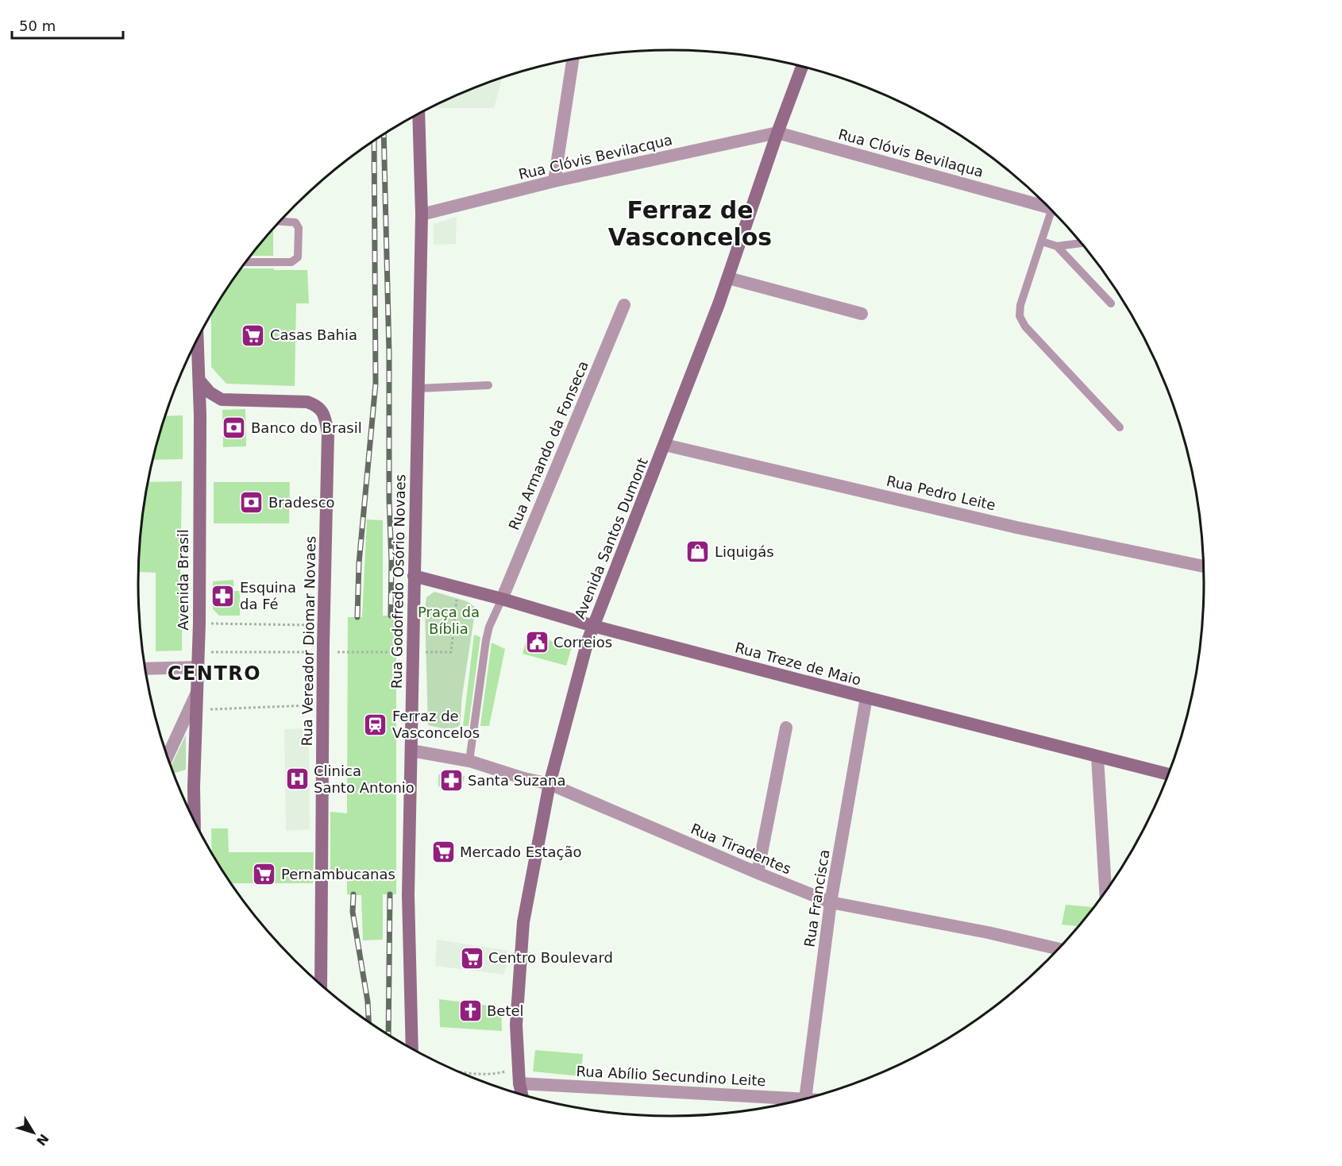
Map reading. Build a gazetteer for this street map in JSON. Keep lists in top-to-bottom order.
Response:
{
  "streets": {
    "main road": [
      "Avenida Santos Dumont",
      "Avenida Brasil",
      "Rua Godofredo Osório Novaes",
      "Rua Vereador Diomar Novaes",
      "Rua Treze de Maio"
    ],
    "street": [
      "Rua Clóvis Bevilaqua",
      "Rua Clóvis Bevilacqua",
      "Rua Armando da Fonseca",
      "Rua Pedro Leite",
      "Rua Tiradentes",
      "Rua Francisca",
      "Rua Abílio Secundino Leite"
    ]
  },
  "crossings": [
    ["Rua Clóvis Bevilaqua", "Rua Clóvis Bevilacqua"],
    ["Rua Clóvis Bevilaqua", "Avenida Santos Dumont"],
    ["Rua Clóvis Bevilacqua", "Avenida Santos Dumont"],
    ["Rua Clóvis Bevilacqua", "Rua Godofredo Osório Novaes"],
    ["Rua Armando da Fonseca", "Rua Treze de Maio"],
    ["Rua Pedro Leite", "Avenida Santos Dumont"],
    ["Avenida Santos Dumont", "Rua Treze de Maio"],
    ["Avenida Santos Dumont", "Rua Tiradentes"],
    ["Avenida Santos Dumont", "Rua Abílio Secundino Leite"],
    ["Rua Godofredo Osório Novaes", "Rua Treze de Maio"],
    ["Rua Godofredo Osório Novaes", "Rua Tiradentes"],
    ["Rua Treze de Maio", "Rua Francisca"],
    ["Rua Tiradentes", "Rua Francisca"]
  ],
  "districts": ["Ferraz de Vasconcelos", "CENTRO"],
  "parks": ["Praça da Bíblia"],
  "places": {
    "supermarket": [
      "Casas Bahia",
      "Mercado Estação",
      "Pernambucanas",
      "Centro Boulevard"
    ],
    "bank": ["Banco do Brasil", "Bradesco"],
    "shop": ["Liquigás"],
    "pharmacy": ["Esquina da Fé", "Santa Suzana"],
    "public building": ["Correios"],
    "station": ["Ferraz de Vasconcelos"],
    "hospital": ["Clinica Santo Antonio"],
    "church": ["Betel"]
  },
  "scale_bar": "50 m",
  "north": "bottom right"
}
